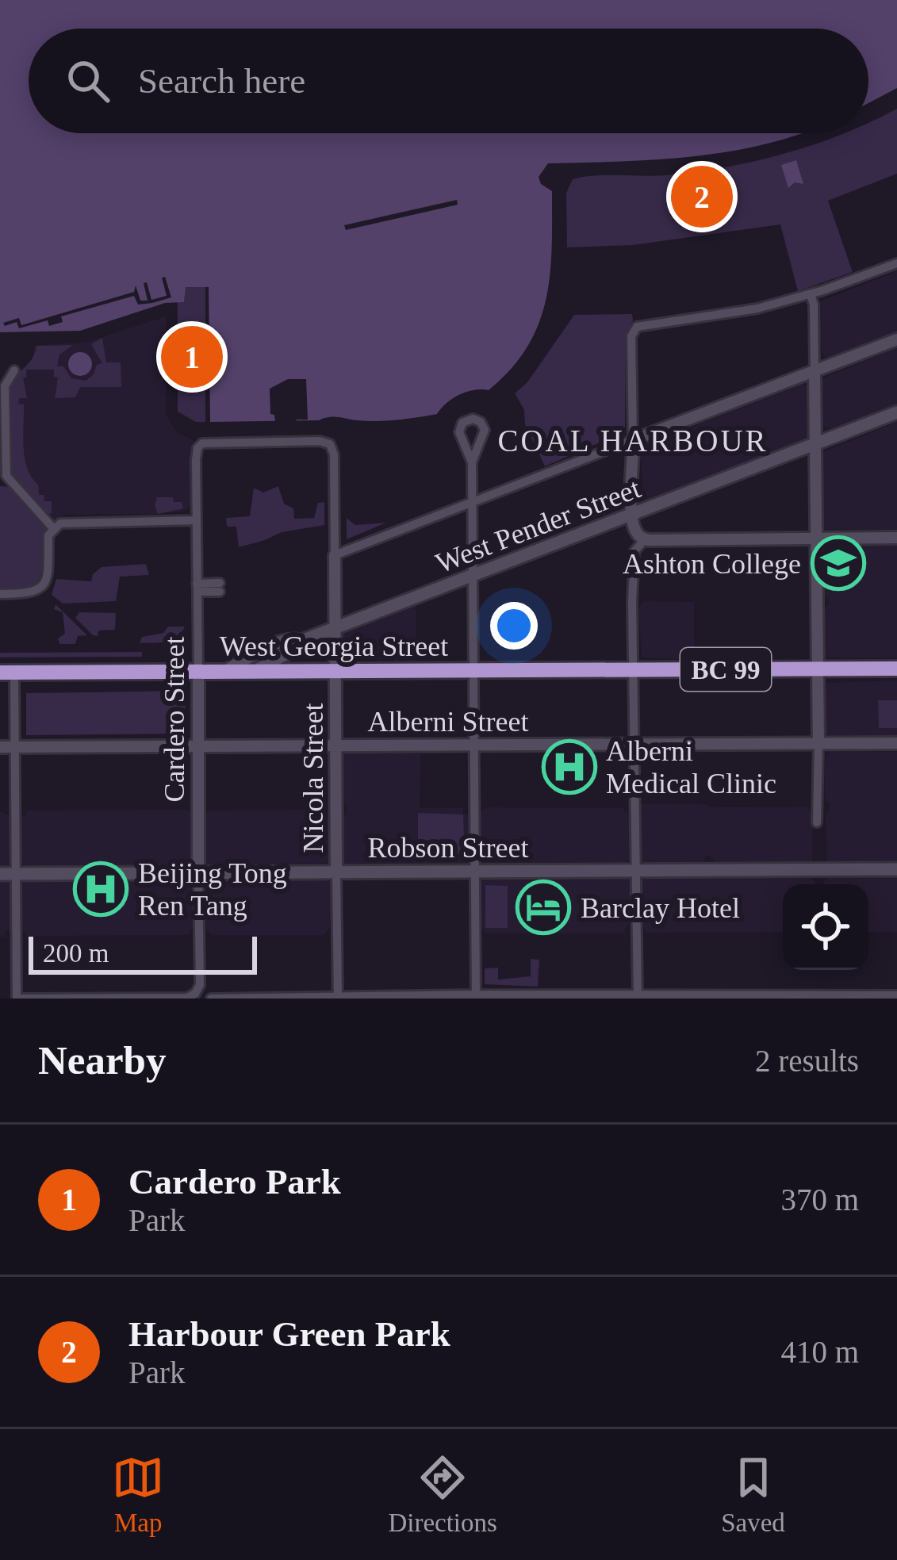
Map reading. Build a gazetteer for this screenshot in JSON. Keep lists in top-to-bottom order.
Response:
{
  "streets": {
    "highway": ["West Georgia Street", "BC 99"],
    "main road": ["West Pender Street", "Robson Street"],
    "street": ["Cardero Street", "Alberni Street", "Nicola Street"]
  },
  "crossings": [
    ["West Pender Street", "West Georgia Street"],
    ["West Pender Street", "Nicola Street"],
    ["West Georgia Street", "Cardero Street"],
    ["West Georgia Street", "Nicola Street"],
    ["Cardero Street", "Alberni Street"],
    ["Cardero Street", "Nicola Street"],
    ["Cardero Street", "Robson Street"],
    ["Alberni Street", "Nicola Street"],
    ["Nicola Street", "Robson Street"]
  ],
  "districts": ["COAL HARBOUR"],
  "places": {
    "school or university": ["Ashton College"],
    "hospital": ["Alberni Medical Clinic", "Beijing Tong Ren Tang"],
    "hotel": ["Barclay Hotel"]
  },
  "scale_bar": "200 m",
  "page": {
    "search": "Search here",
    "pins": ["2", "1"],
    "scale": "200 m",
    "heading": ["Nearby", "2 results"],
    "list": [
      {
        "mark": "1",
        "name": "Cardero Park",
        "note": "Park",
        "value": "370 m"
      },
      {
        "mark": "2",
        "name": "Harbour Green Park",
        "note": "Park",
        "value": "410 m"
      }
    ],
    "nav": ["Map", "Directions", "Saved"]
  }
}
